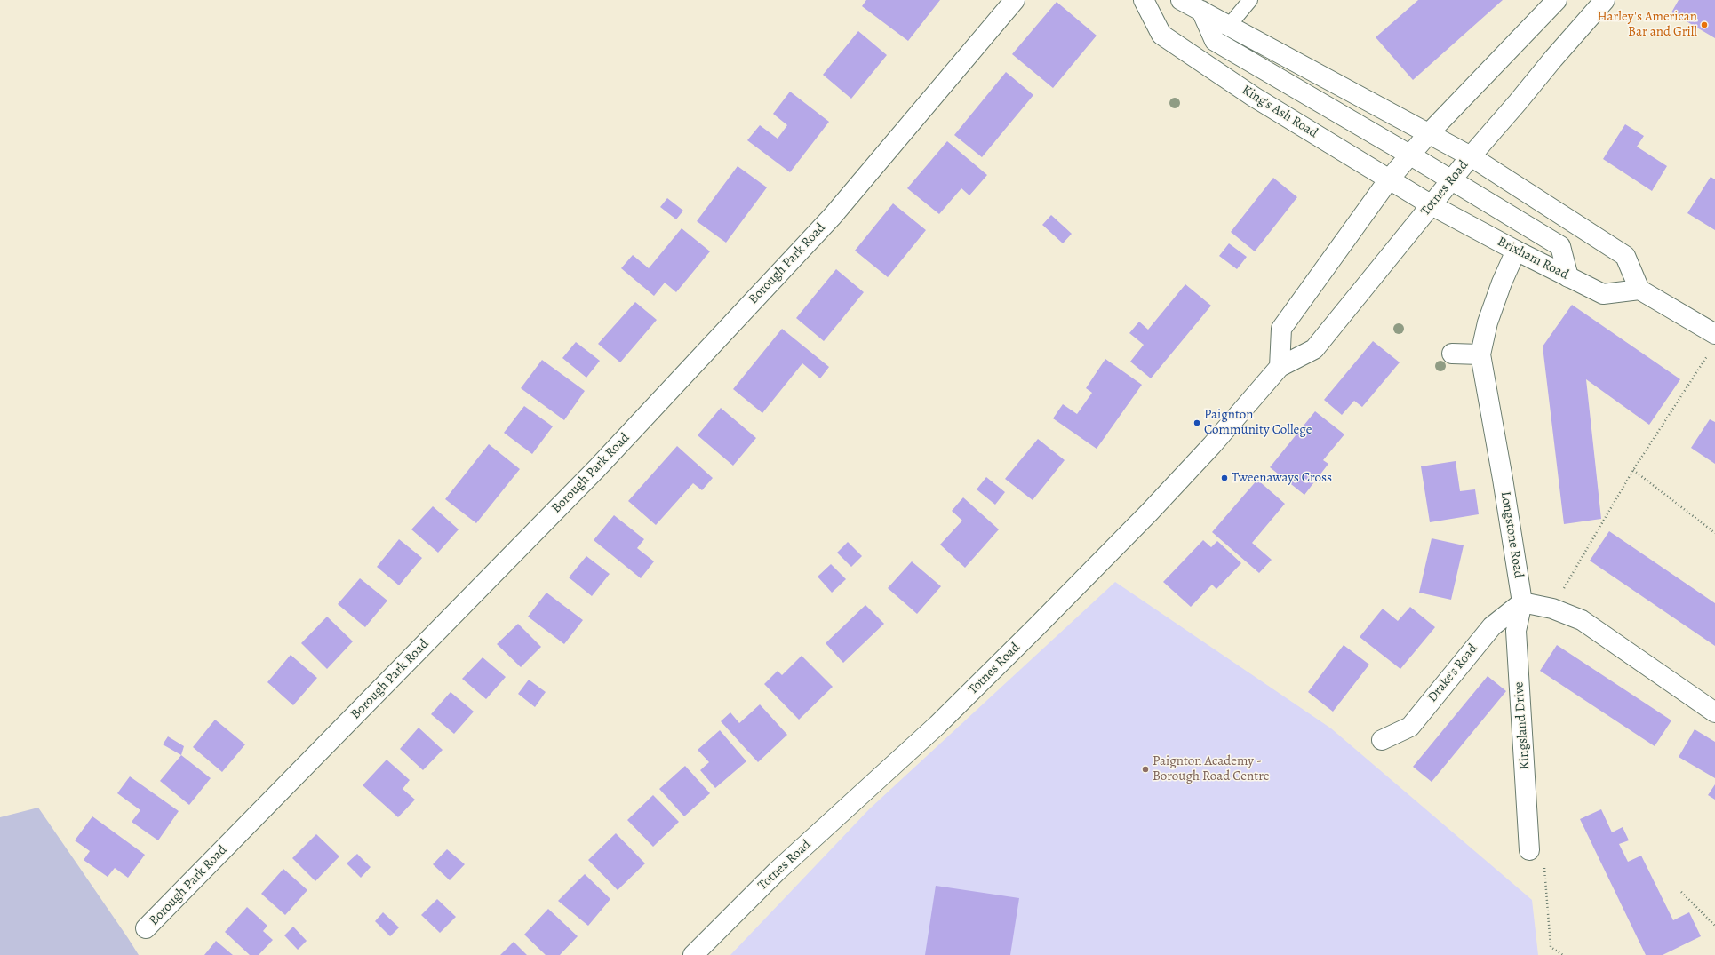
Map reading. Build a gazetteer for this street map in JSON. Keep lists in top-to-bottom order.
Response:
{
  "streets": {
    "main road": [
      "King's Ash Road",
      "Totnes Road",
      "Brixham Road",
      "Borough Park Road",
      "Longstone Road",
      "Drake's Road",
      "Kingsland Drive"
    ]
  },
  "crossings": [
    ["King's Ash Road", "Totnes Road"],
    ["King's Ash Road", "Brixham Road"],
    ["Totnes Road", "Brixham Road"],
    ["Brixham Road", "Longstone Road"],
    ["Longstone Road", "Drake's Road"],
    ["Longstone Road", "Kingsland Drive"],
    ["Drake's Road", "Kingsland Drive"]
  ],
  "places": [
    "Harley's American Bar and Grill",
    "Paignton Community College",
    "Tweenaways Cross",
    "Paignton Academy - Borough Road Centre"
  ]
}
